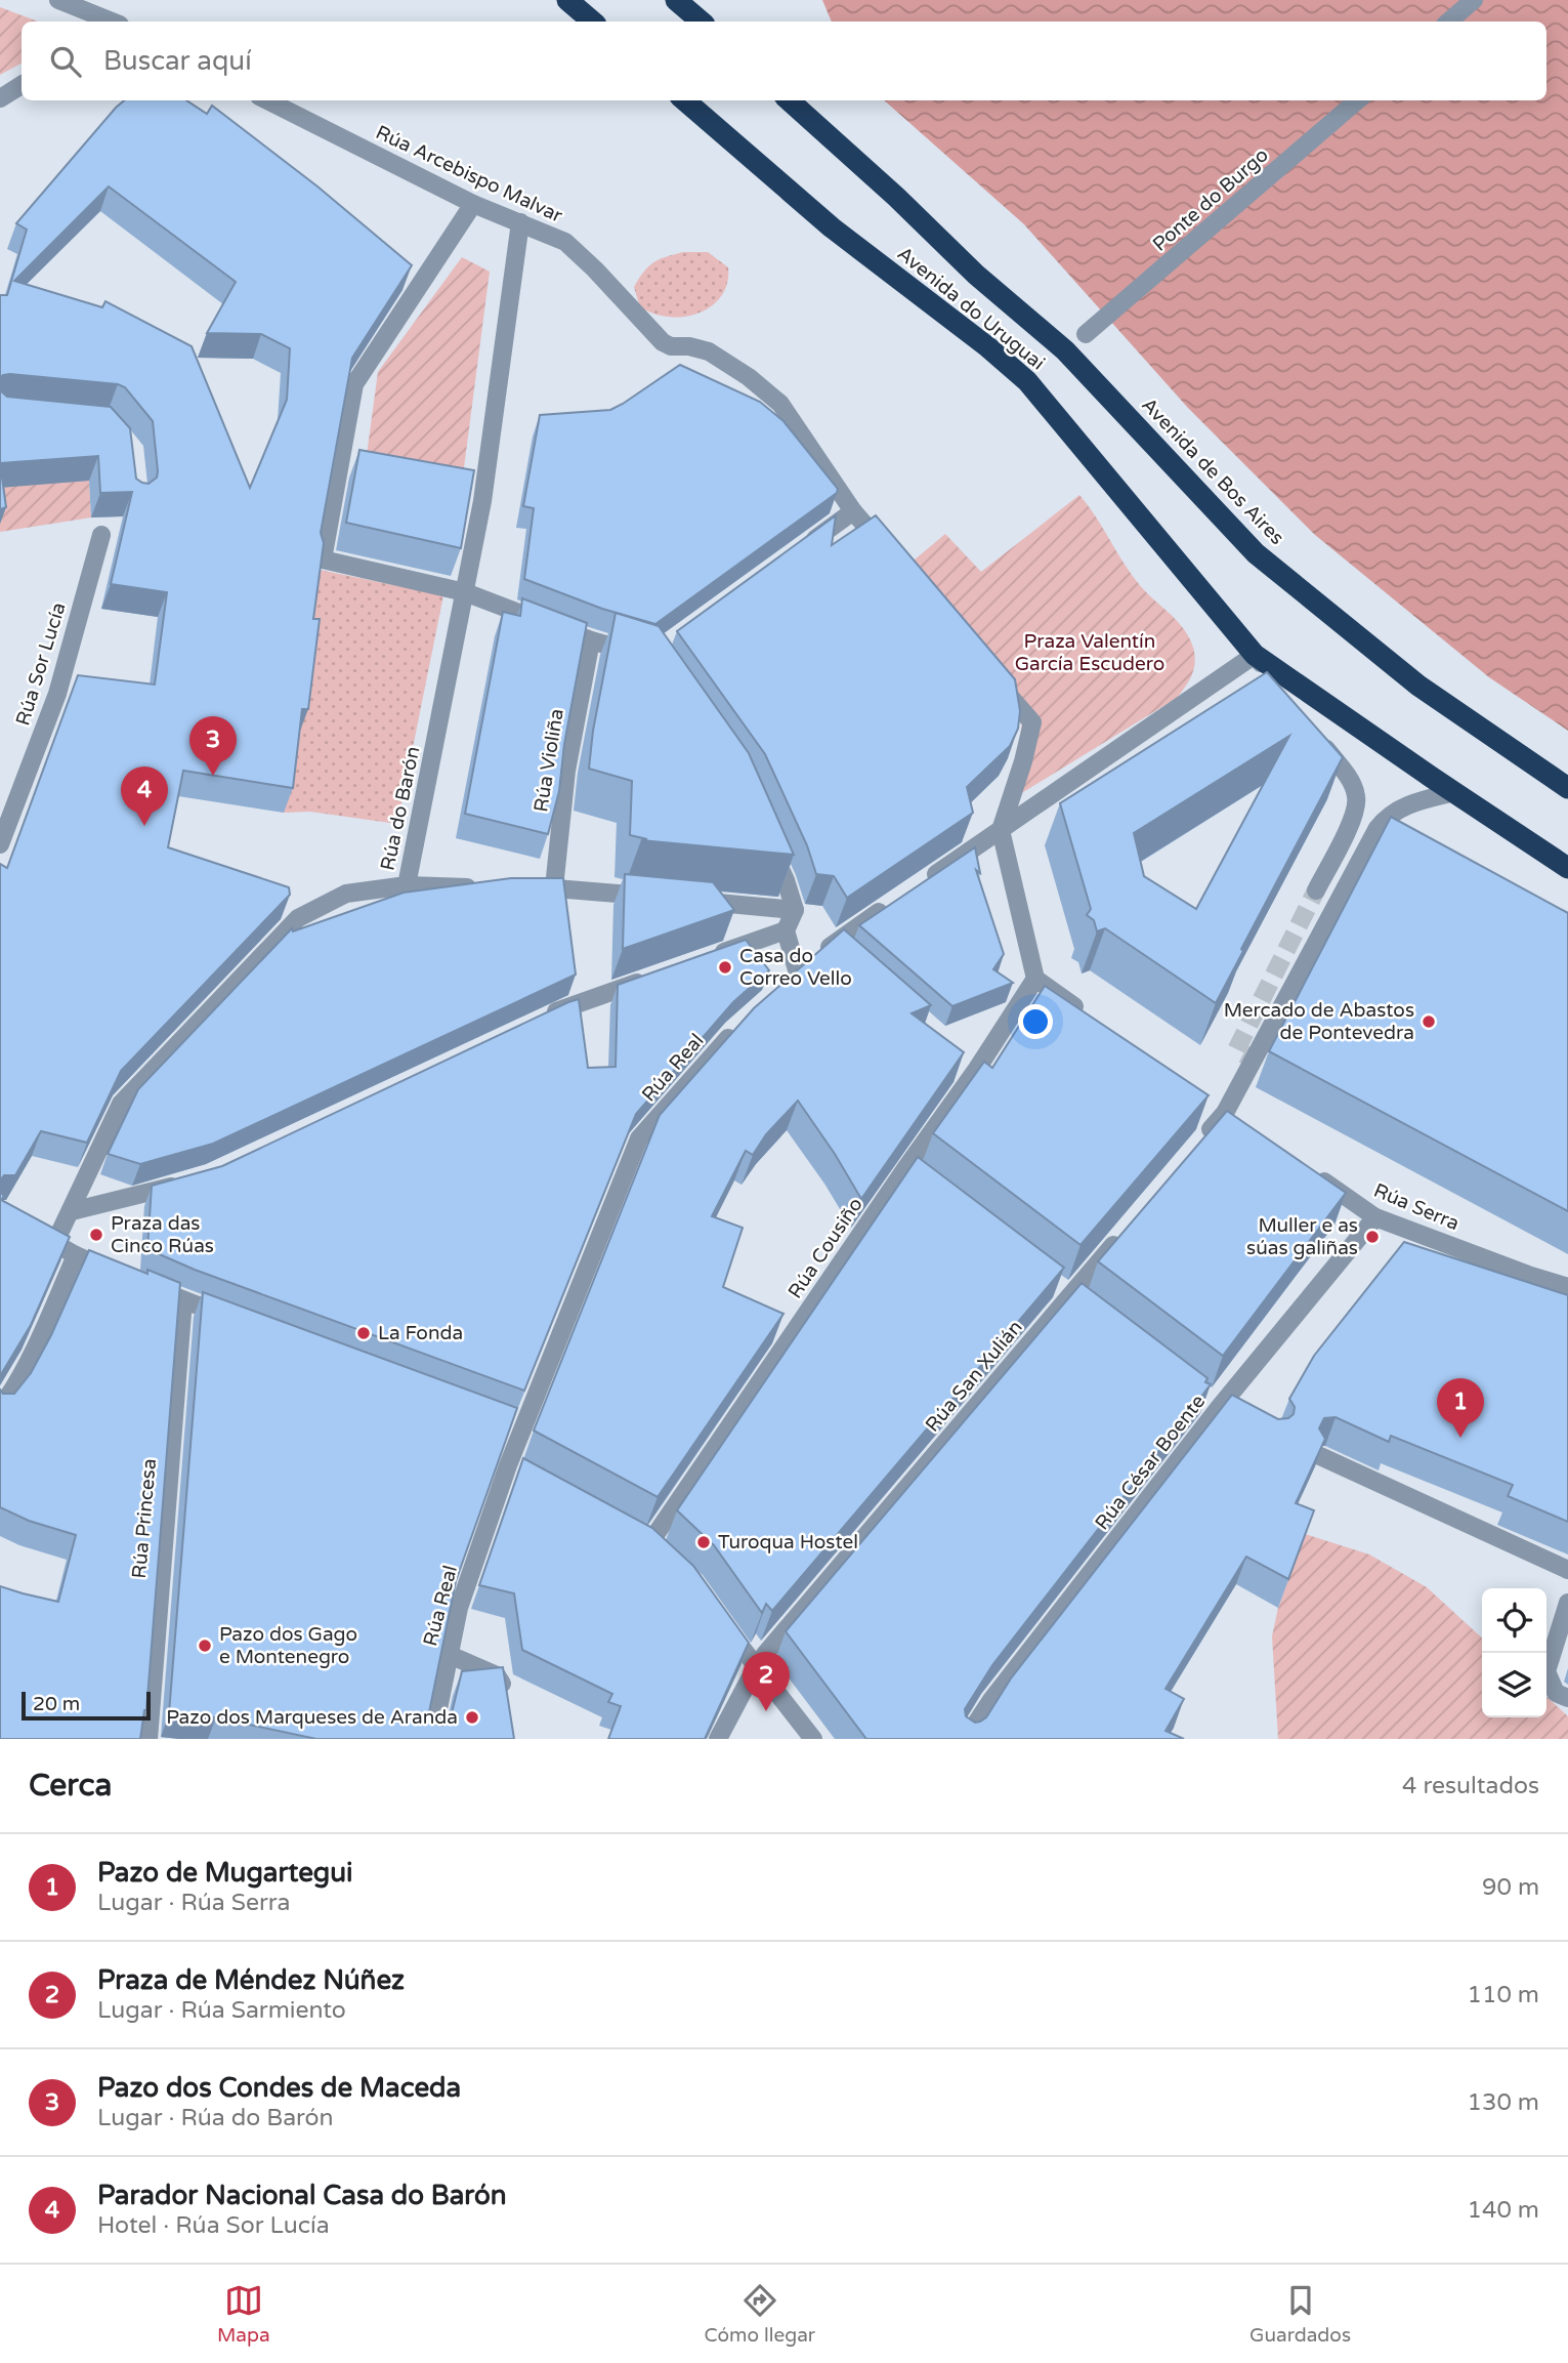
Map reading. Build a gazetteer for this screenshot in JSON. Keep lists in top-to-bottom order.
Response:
{
  "streets": {
    "highway": ["Avenida do Uruguai", "Avenida de Bos Aires"],
    "street": [
      "Rúa Arcebispo Malvar",
      "Ponte do Burgo",
      "Rúa Sor Lucía",
      "Rúa Violiña",
      "Rúa do Barón",
      "Rúa Real",
      "Rúa Serra",
      "Rúa Cousiño",
      "Rúa San Xulián",
      "Rúa César Boente",
      "Rúa Princesa"
    ]
  },
  "crossings": [
    ["Rúa Arcebispo Malvar", "Rúa do Barón"],
    ["Avenida do Uruguai", "Avenida de Bos Aires"],
    ["Rúa Serra", "Rúa César Boente"]
  ],
  "parks": ["Praza Valentín García Escudero"],
  "places": [
    "Casa do Correo Vello",
    "Mercado de Abastos de Pontevedra",
    "Praza das Cinco Rúas",
    "Muller e as súas galiñas",
    "La Fonda",
    "Turoqua Hostel",
    "Pazo dos Gago e Montenegro",
    "Pazo dos Marqueses de Aranda"
  ],
  "scale_bar": "20 m",
  "page": {
    "search": "Buscar aquí",
    "pins": [
      "3",
      "4",
      "1",
      "2"
    ],
    "scale": "20 m",
    "heading": ["Cerca", "4 resultados"],
    "list": [
      {
        "mark": "1",
        "name": "Pazo de Mugartegui",
        "note": "Lugar · Rúa Serra",
        "value": "90 m"
      },
      {
        "mark": "2",
        "name": "Praza de Méndez Núñez",
        "note": "Lugar · Rúa Sarmiento",
        "value": "110 m"
      },
      {
        "mark": "3",
        "name": "Pazo dos Condes de Maceda",
        "note": "Lugar · Rúa do Barón",
        "value": "130 m"
      },
      {
        "mark": "4",
        "name": "Parador Nacional Casa do Barón",
        "note": "Hotel · Rúa Sor Lucía",
        "value": "140 m"
      }
    ],
    "nav": ["Mapa", "Cómo llegar", "Guardados"]
  }
}
